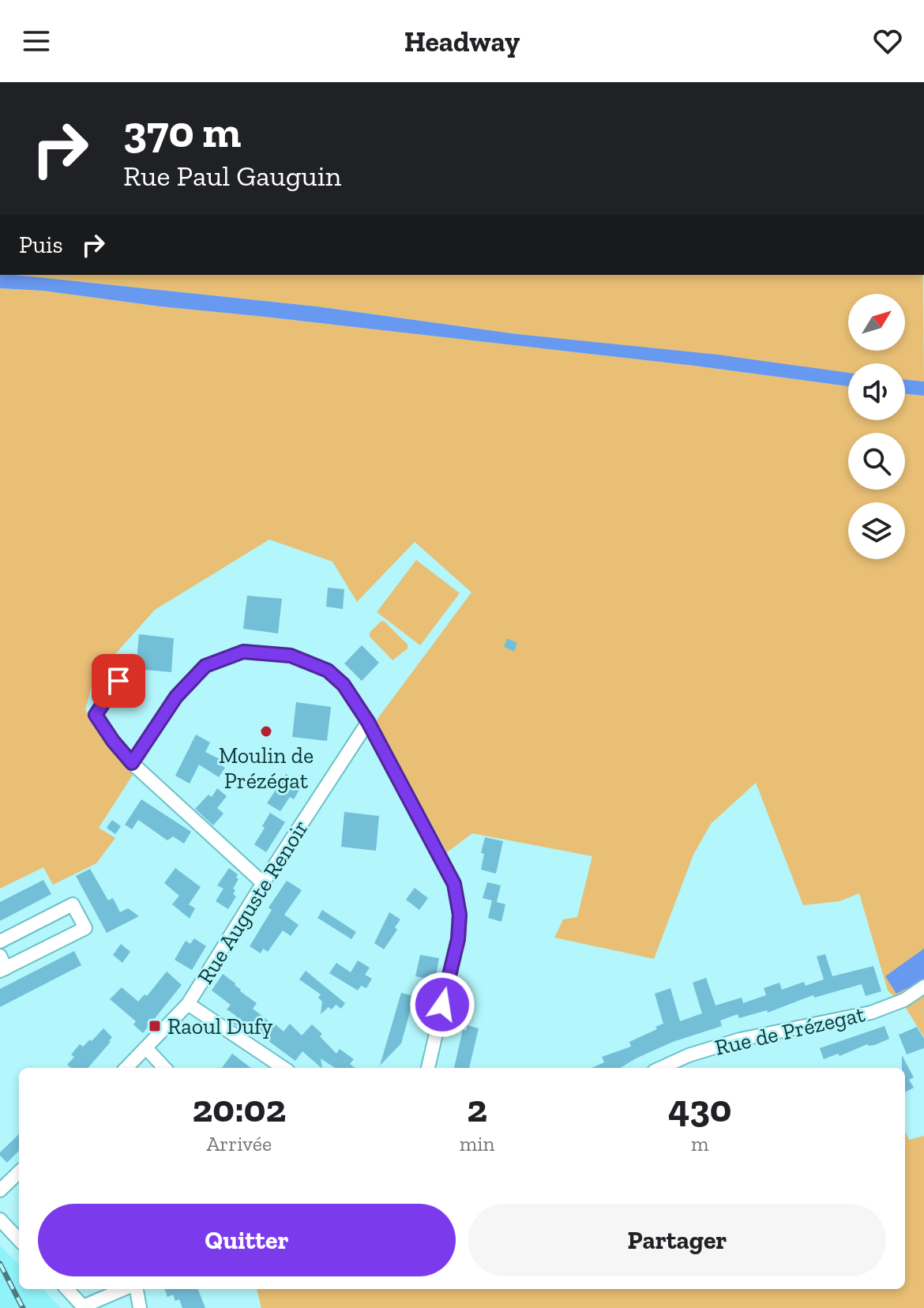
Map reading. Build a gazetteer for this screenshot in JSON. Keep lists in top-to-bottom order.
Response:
{
  "streets": {
    "street": ["Rue Auguste Renoir", "Rue de Prézegat"]
  },
  "places": {
    "other": ["Moulin de Prézégat"],
    "transit": ["Raoul Dufy"]
  },
  "north": "top right",
  "page": {
    "header": "Headway",
    "turn": ["370 m", "Rue Paul Gauguin"],
    "then": "Puis",
    "eta": [
      "20:02",
      "Arrivée",
      "2",
      "min",
      "430",
      "m"
    ],
    "buttons": ["Quitter", "Partager"]
  }
}
